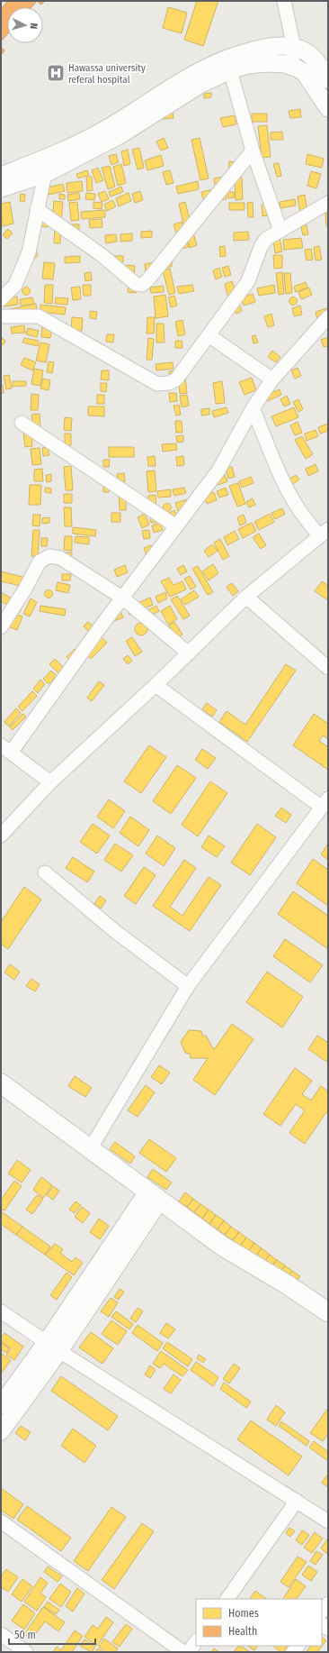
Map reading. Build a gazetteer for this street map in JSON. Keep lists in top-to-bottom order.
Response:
{
  "places": {
    "hospital": ["Hawassa university referal hospital"]
  },
  "legend": ["Homes", "Health"],
  "scale_bar": "50 m",
  "north": "right"
}
